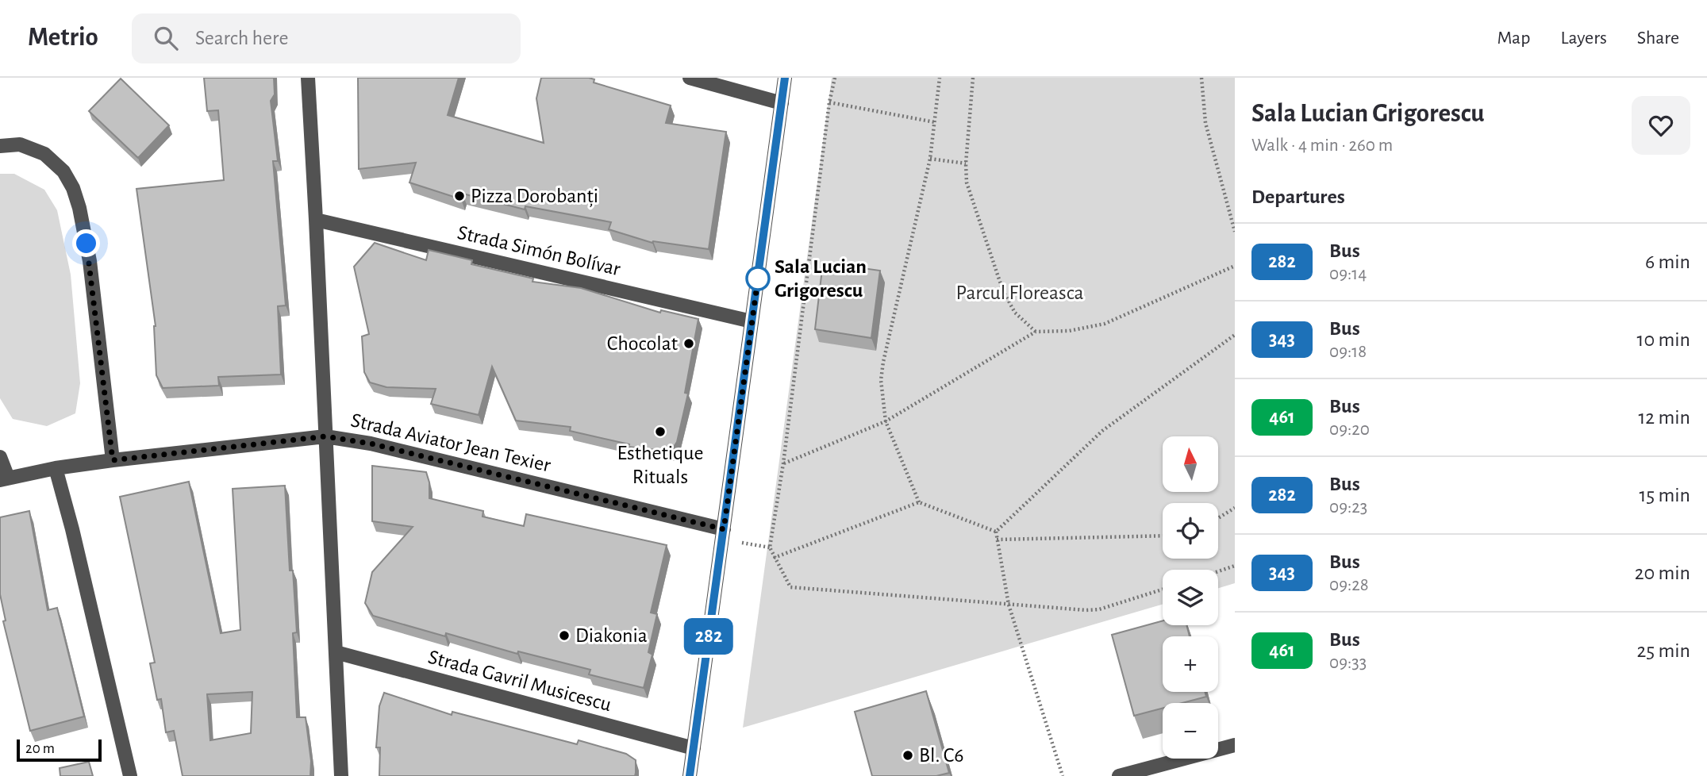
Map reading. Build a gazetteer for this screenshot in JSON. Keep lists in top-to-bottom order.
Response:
{
  "streets": {
    "street": ["Strada Simón Bolívar", "Strada Aviator Jean Texier", "Strada Gavril Musicescu"]
  },
  "parks": ["Parcul Floreasca"],
  "places": [
    "Pizza Dorobanți",
    "Sala Lucian Grigorescu",
    "Chocolat",
    "Esthetique Rituals",
    "Diakonia",
    "Bl. C6"
  ],
  "lines": ["bus line 282"],
  "scale_bar": "20 m",
  "north": "top",
  "page": {
    "header": "Metrio",
    "search": "Search here",
    "nav": ["Map", "Layers", "Share"],
    "on_map": "282",
    "heading": [
      ["Sala Lucian Grigorescu", "Walk · 4 min · 260 m"],
      "Departures"
    ],
    "list": [
      {
        "mark": "282",
        "name": "Bus",
        "note": "09:14",
        "value": "6 min"
      },
      {
        "mark": "343",
        "name": "Bus",
        "note": "09:18",
        "value": "10 min"
      },
      {
        "mark": "461",
        "name": "Bus",
        "note": "09:20",
        "value": "12 min"
      },
      {
        "mark": "282",
        "name": "Bus",
        "note": "09:23",
        "value": "15 min"
      },
      {
        "mark": "343",
        "name": "Bus",
        "note": "09:28",
        "value": "20 min"
      },
      {
        "mark": "461",
        "name": "Bus",
        "note": "09:33",
        "value": "25 min"
      }
    ],
    "map_buttons": ["+", "−"],
    "scale": "20 m"
  }
}
